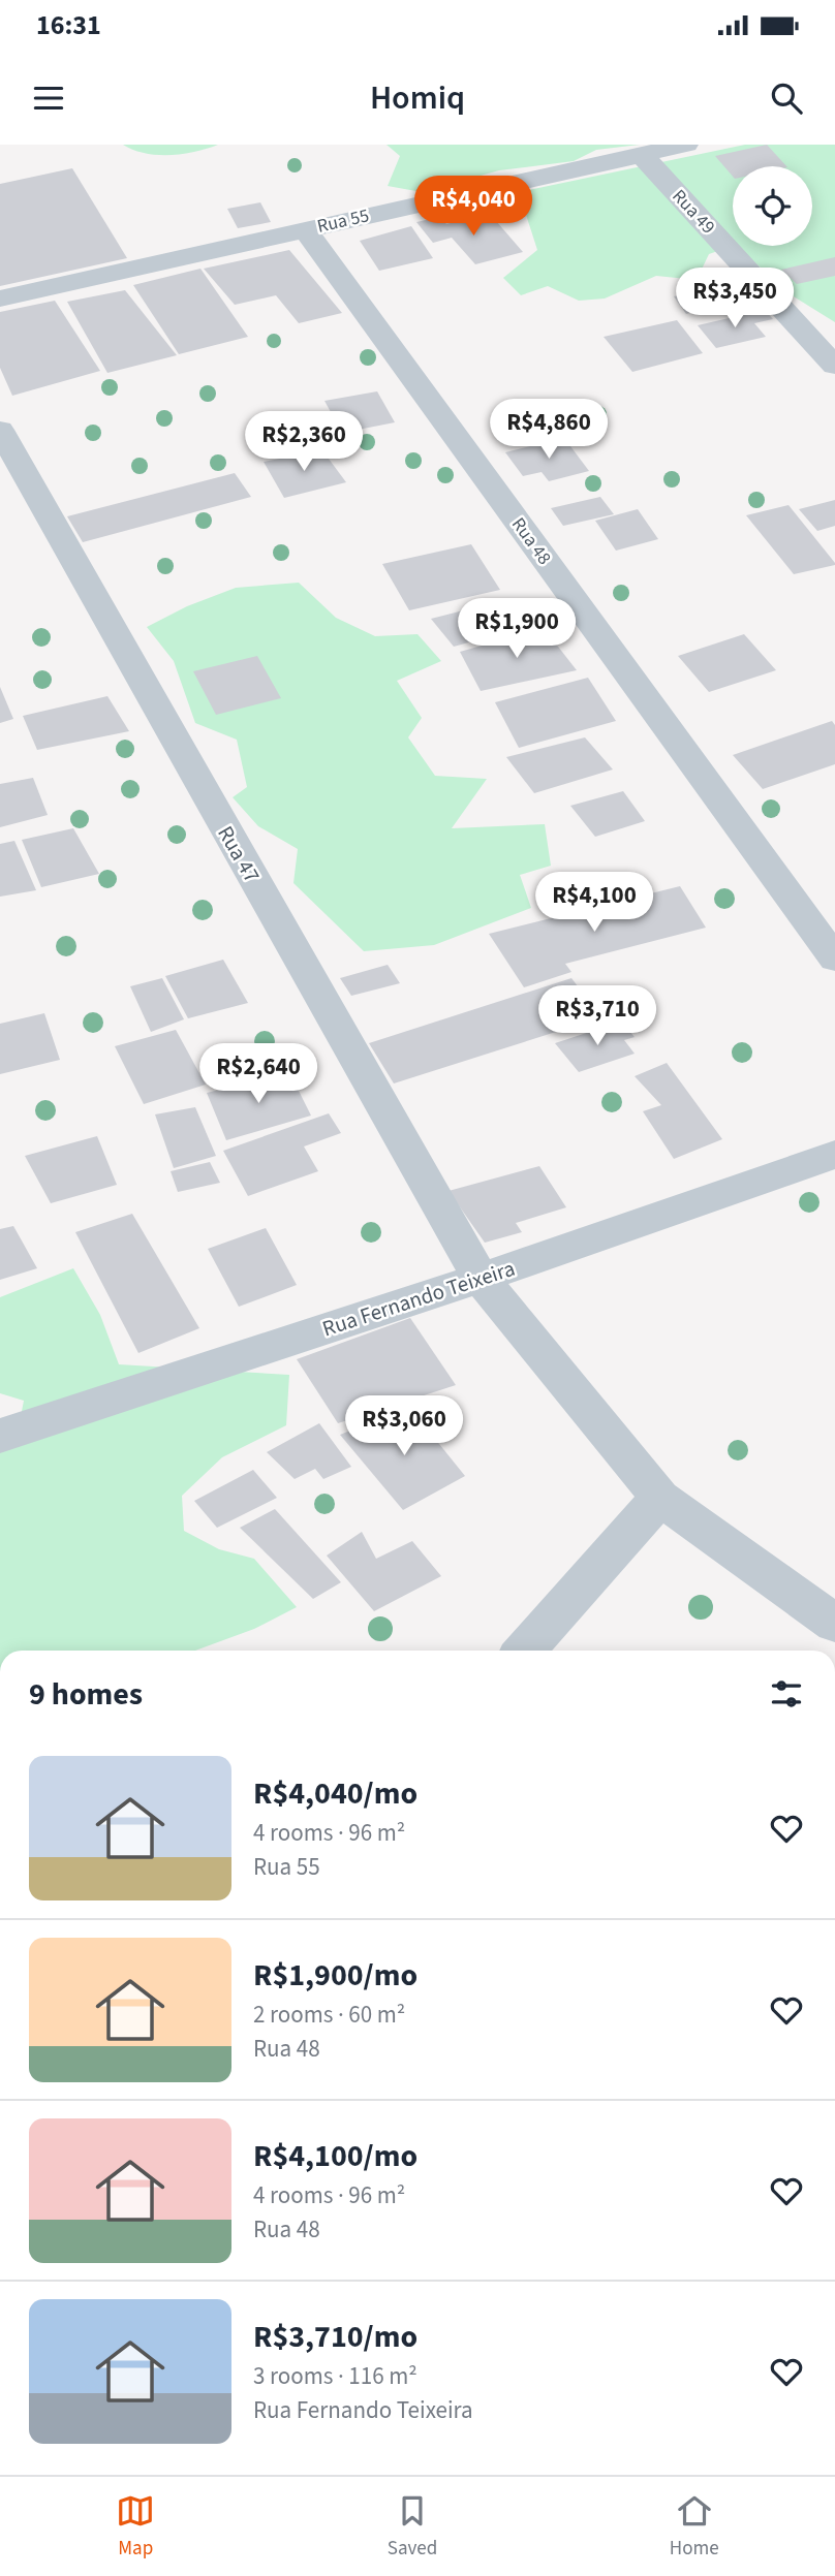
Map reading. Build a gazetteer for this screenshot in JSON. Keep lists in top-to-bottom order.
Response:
{
  "streets": {
    "street": [
      "Rua 49",
      "Rua 55",
      "Rua 48",
      "Rua 47",
      "Rua Fernando Teixeira"
    ]
  },
  "crossings": [
    ["Rua 49", "Rua 55"],
    ["Rua 55", "Rua 48"],
    ["Rua 47", "Rua Fernando Teixeira"]
  ],
  "page": {
    "status": "16:31",
    "header": "Homiq",
    "price": [
      "R$4,040",
      "R$3,450",
      "R$4,860",
      "R$2,360",
      "R$1,900",
      "R$4,100",
      "R$3,710",
      "R$2,640",
      "R$3,060"
    ],
    "heading": "9 homes",
    "list": [
      {
        "name": "R$4,040/mo",
        "note": "4 rooms · 96 m² · Rua 55"
      },
      {
        "name": "R$1,900/mo",
        "note": "2 rooms · 60 m² · Rua 48"
      },
      {
        "name": "R$4,100/mo",
        "note": "4 rooms · 96 m² · Rua 48"
      },
      {
        "name": "R$3,710/mo",
        "note": "3 rooms · 116 m² · Rua Fernando Teixeira"
      }
    ],
    "tabs": ["Map", "Saved", "Home"]
  }
}
